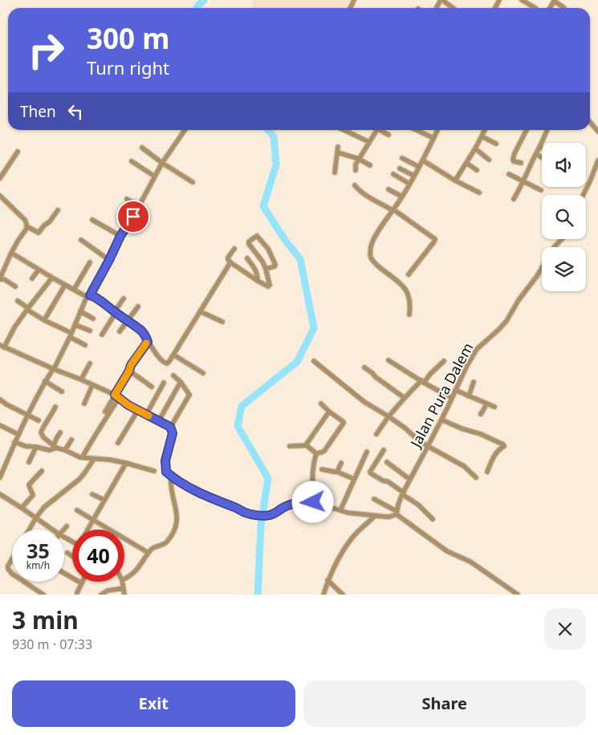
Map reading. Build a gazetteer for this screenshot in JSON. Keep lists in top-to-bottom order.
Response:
{
  "streets": {
    "street": ["Jalan Pura Dalem"]
  },
  "page": {
    "turn": ["300 m", "Turn right"],
    "then": "Then",
    "speed": "35 km/h",
    "limit": "40",
    "heading": ["3 min", "930 m · 07:33"],
    "buttons": ["Exit", "Share"]
  }
}
